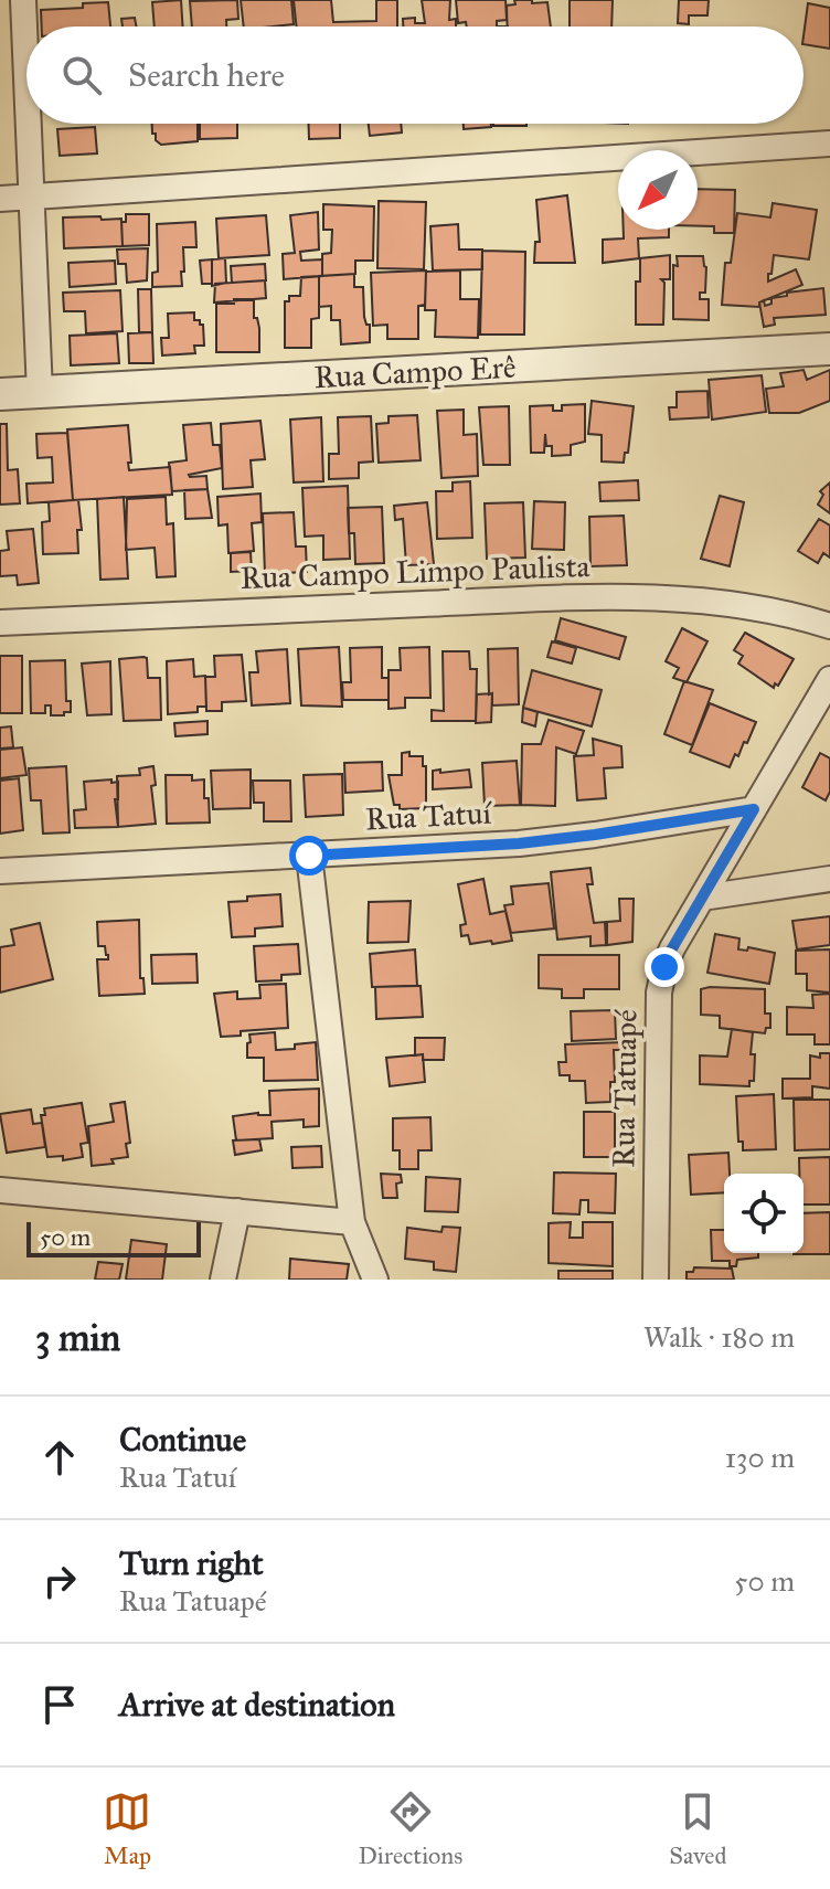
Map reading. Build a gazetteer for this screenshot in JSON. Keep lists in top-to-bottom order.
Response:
{
  "streets": {
    "street": [
      "Rua Campo Erê",
      "Rua Campo Limpo Paulista",
      "Rua Tatuí",
      "Rua Tatuapé"
    ]
  },
  "crossings": [
    ["Rua Tatuí", "Rua Tatuapé"]
  ],
  "scale_bar": "50 m",
  "north": "bottom left",
  "page": {
    "search": "Search here",
    "scale": "50 m",
    "heading": ["3 min", "Walk · 180 m"],
    "list": [
      ["Continue", "Rua Tatuí", "130 m"],
      ["Turn right", "Rua Tatuapé", "50 m"],
      "Arrive at destination"
    ],
    "nav": ["Map", "Directions", "Saved"]
  }
}
